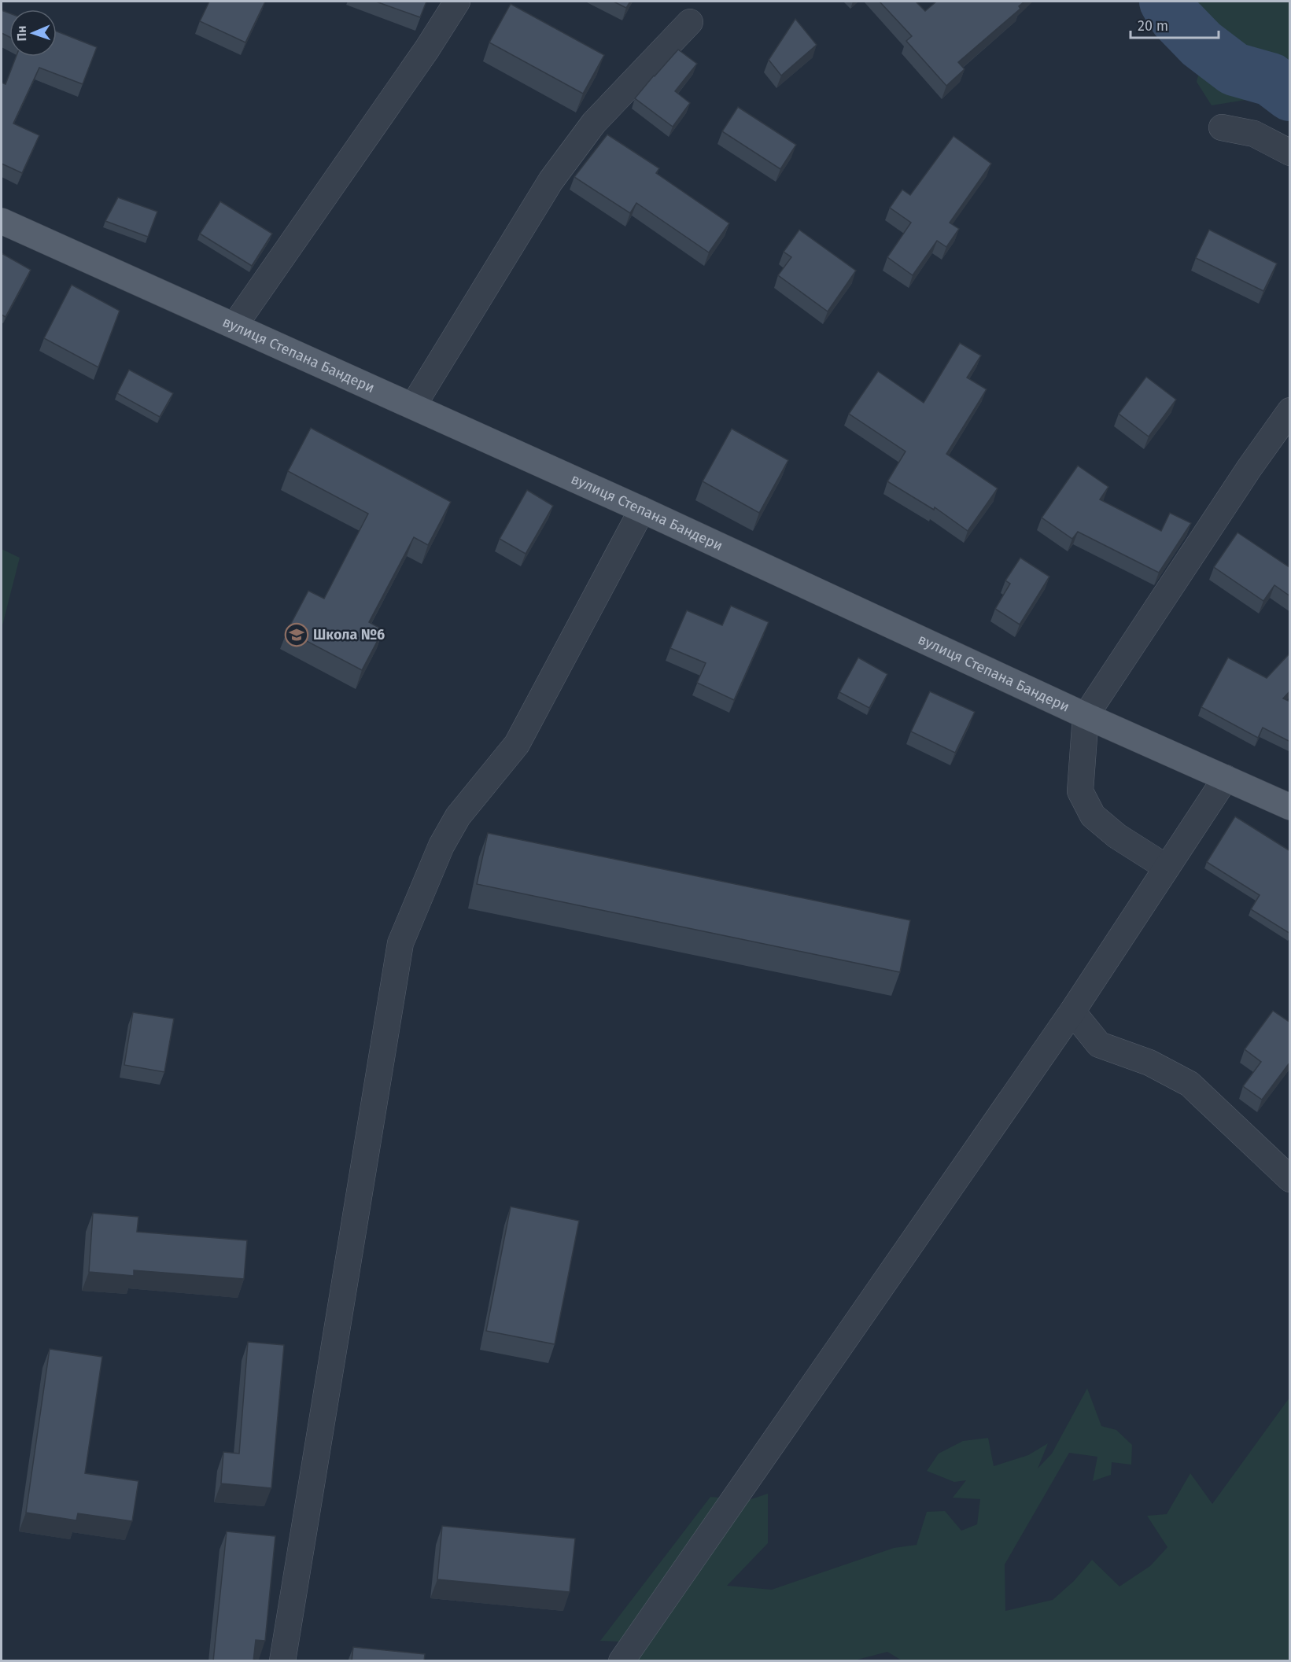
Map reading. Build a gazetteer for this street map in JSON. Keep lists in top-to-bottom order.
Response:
{
  "streets": {
    "main road": ["вулиця Степана Бандери"]
  },
  "places": {
    "school or university": ["Школа №6"]
  },
  "scale_bar": "20 m",
  "north": "left"
}
